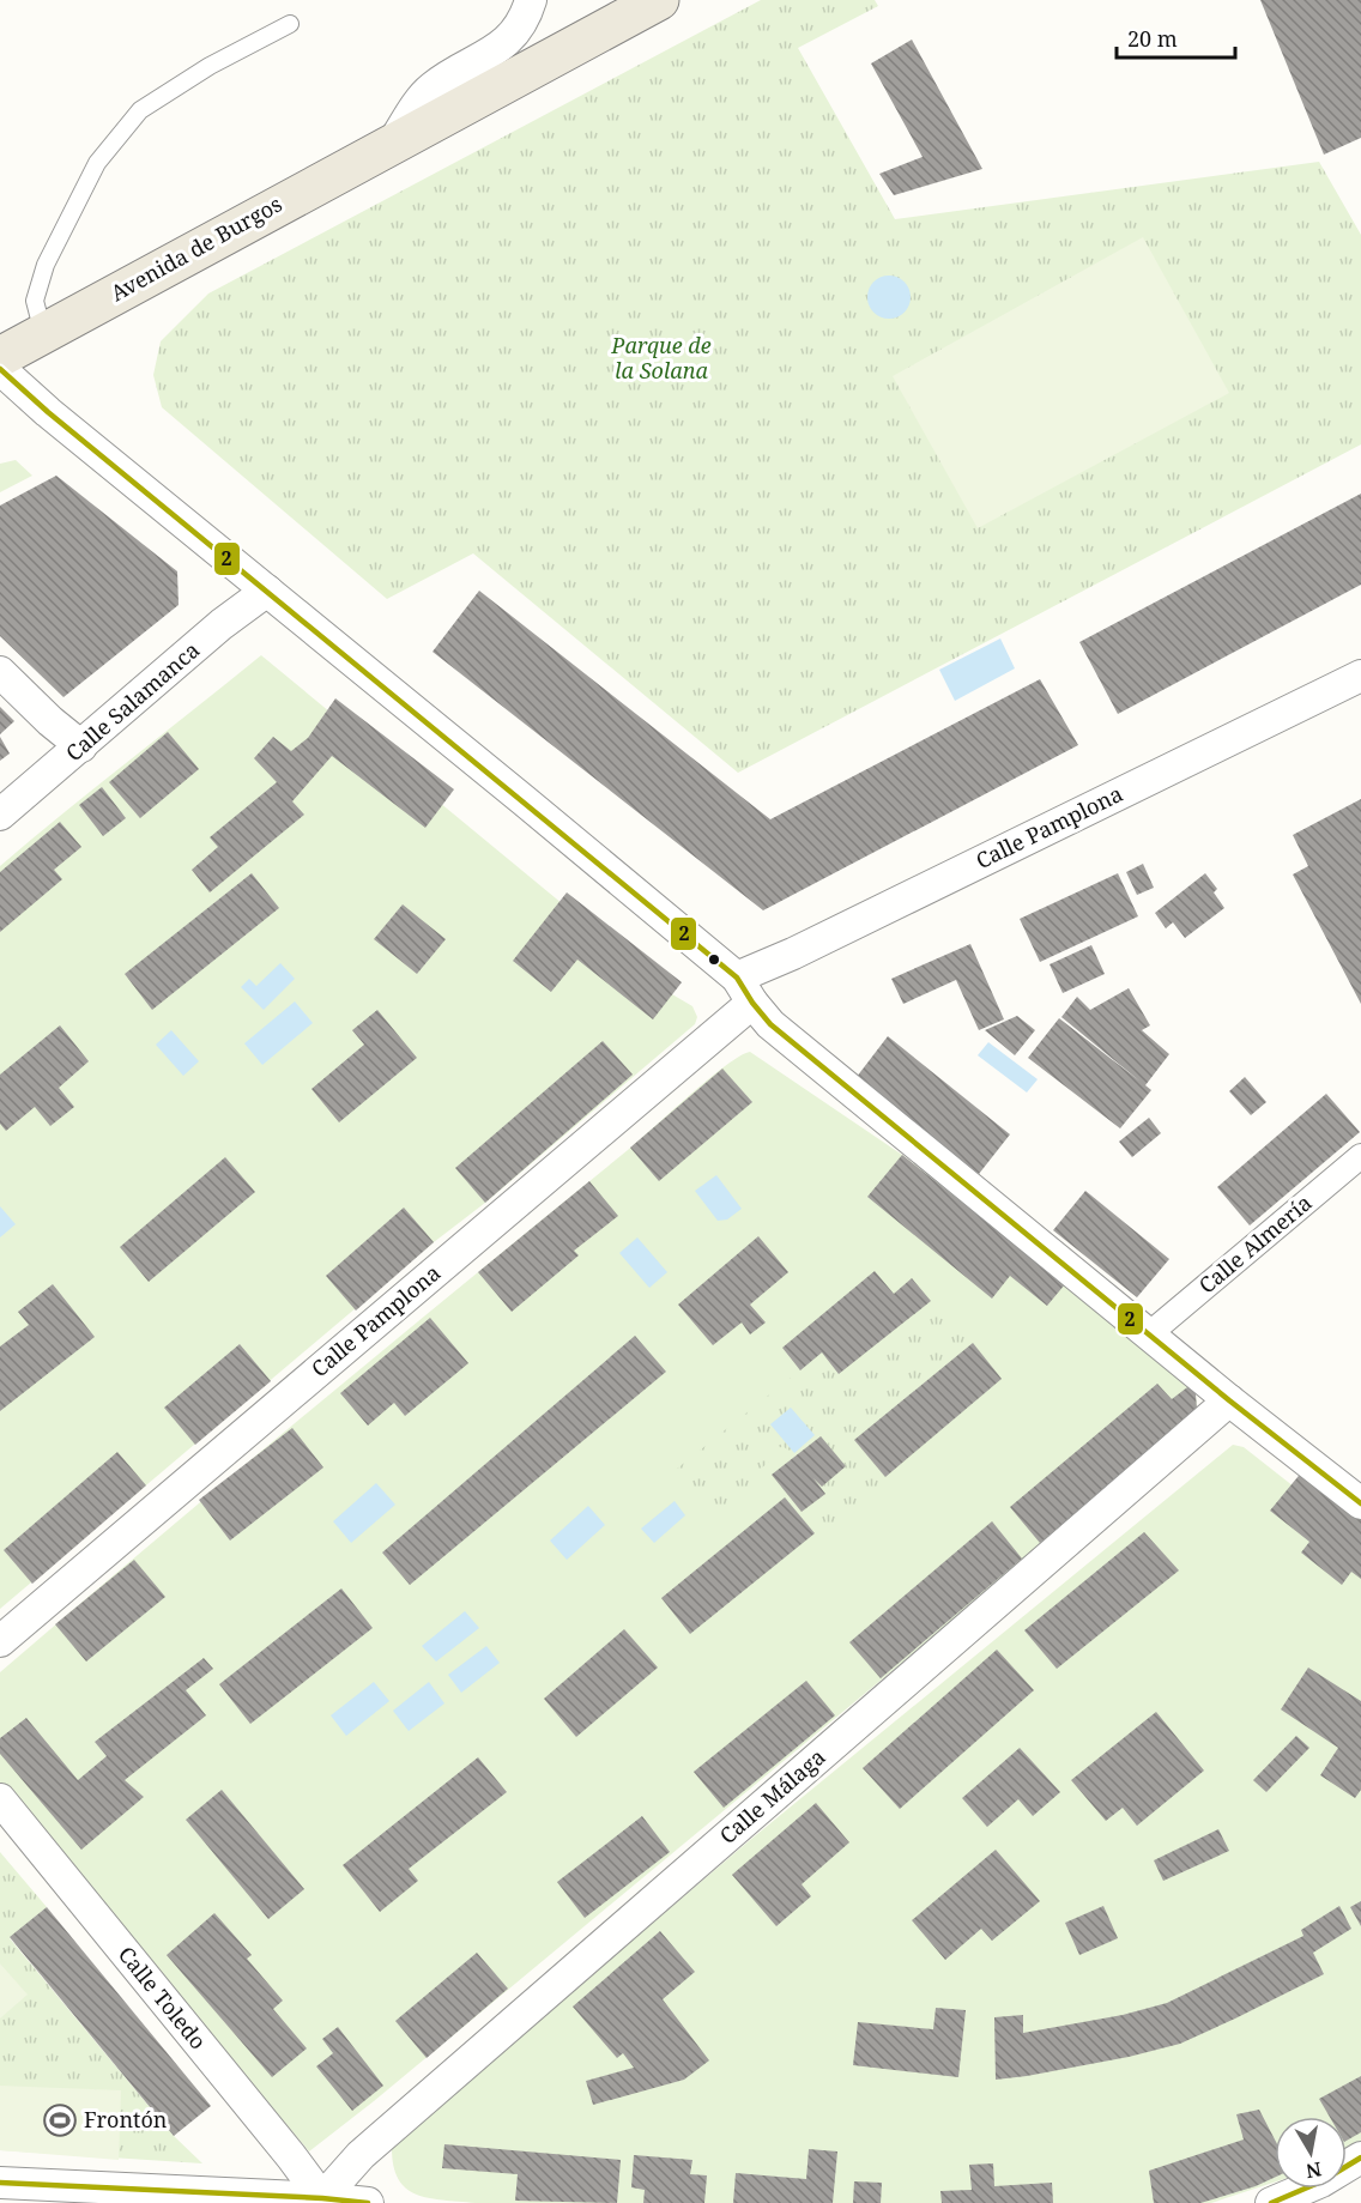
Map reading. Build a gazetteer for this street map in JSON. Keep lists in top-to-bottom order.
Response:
{
  "streets": {
    "main road": ["Avenida de Burgos"],
    "street": [
      "Calle Salamanca",
      "Calle Pamplona",
      "Calle Almería",
      "Calle Málaga",
      "Calle Toledo"
    ]
  },
  "crossings": [
    ["Calle Málaga", "Calle Toledo"]
  ],
  "parks": ["Parque de la Solana"],
  "places": {
    "sports": ["Frontón"]
  },
  "lines": ["transit line 2"],
  "scale_bar": "20 m",
  "north": "bottom"
}
